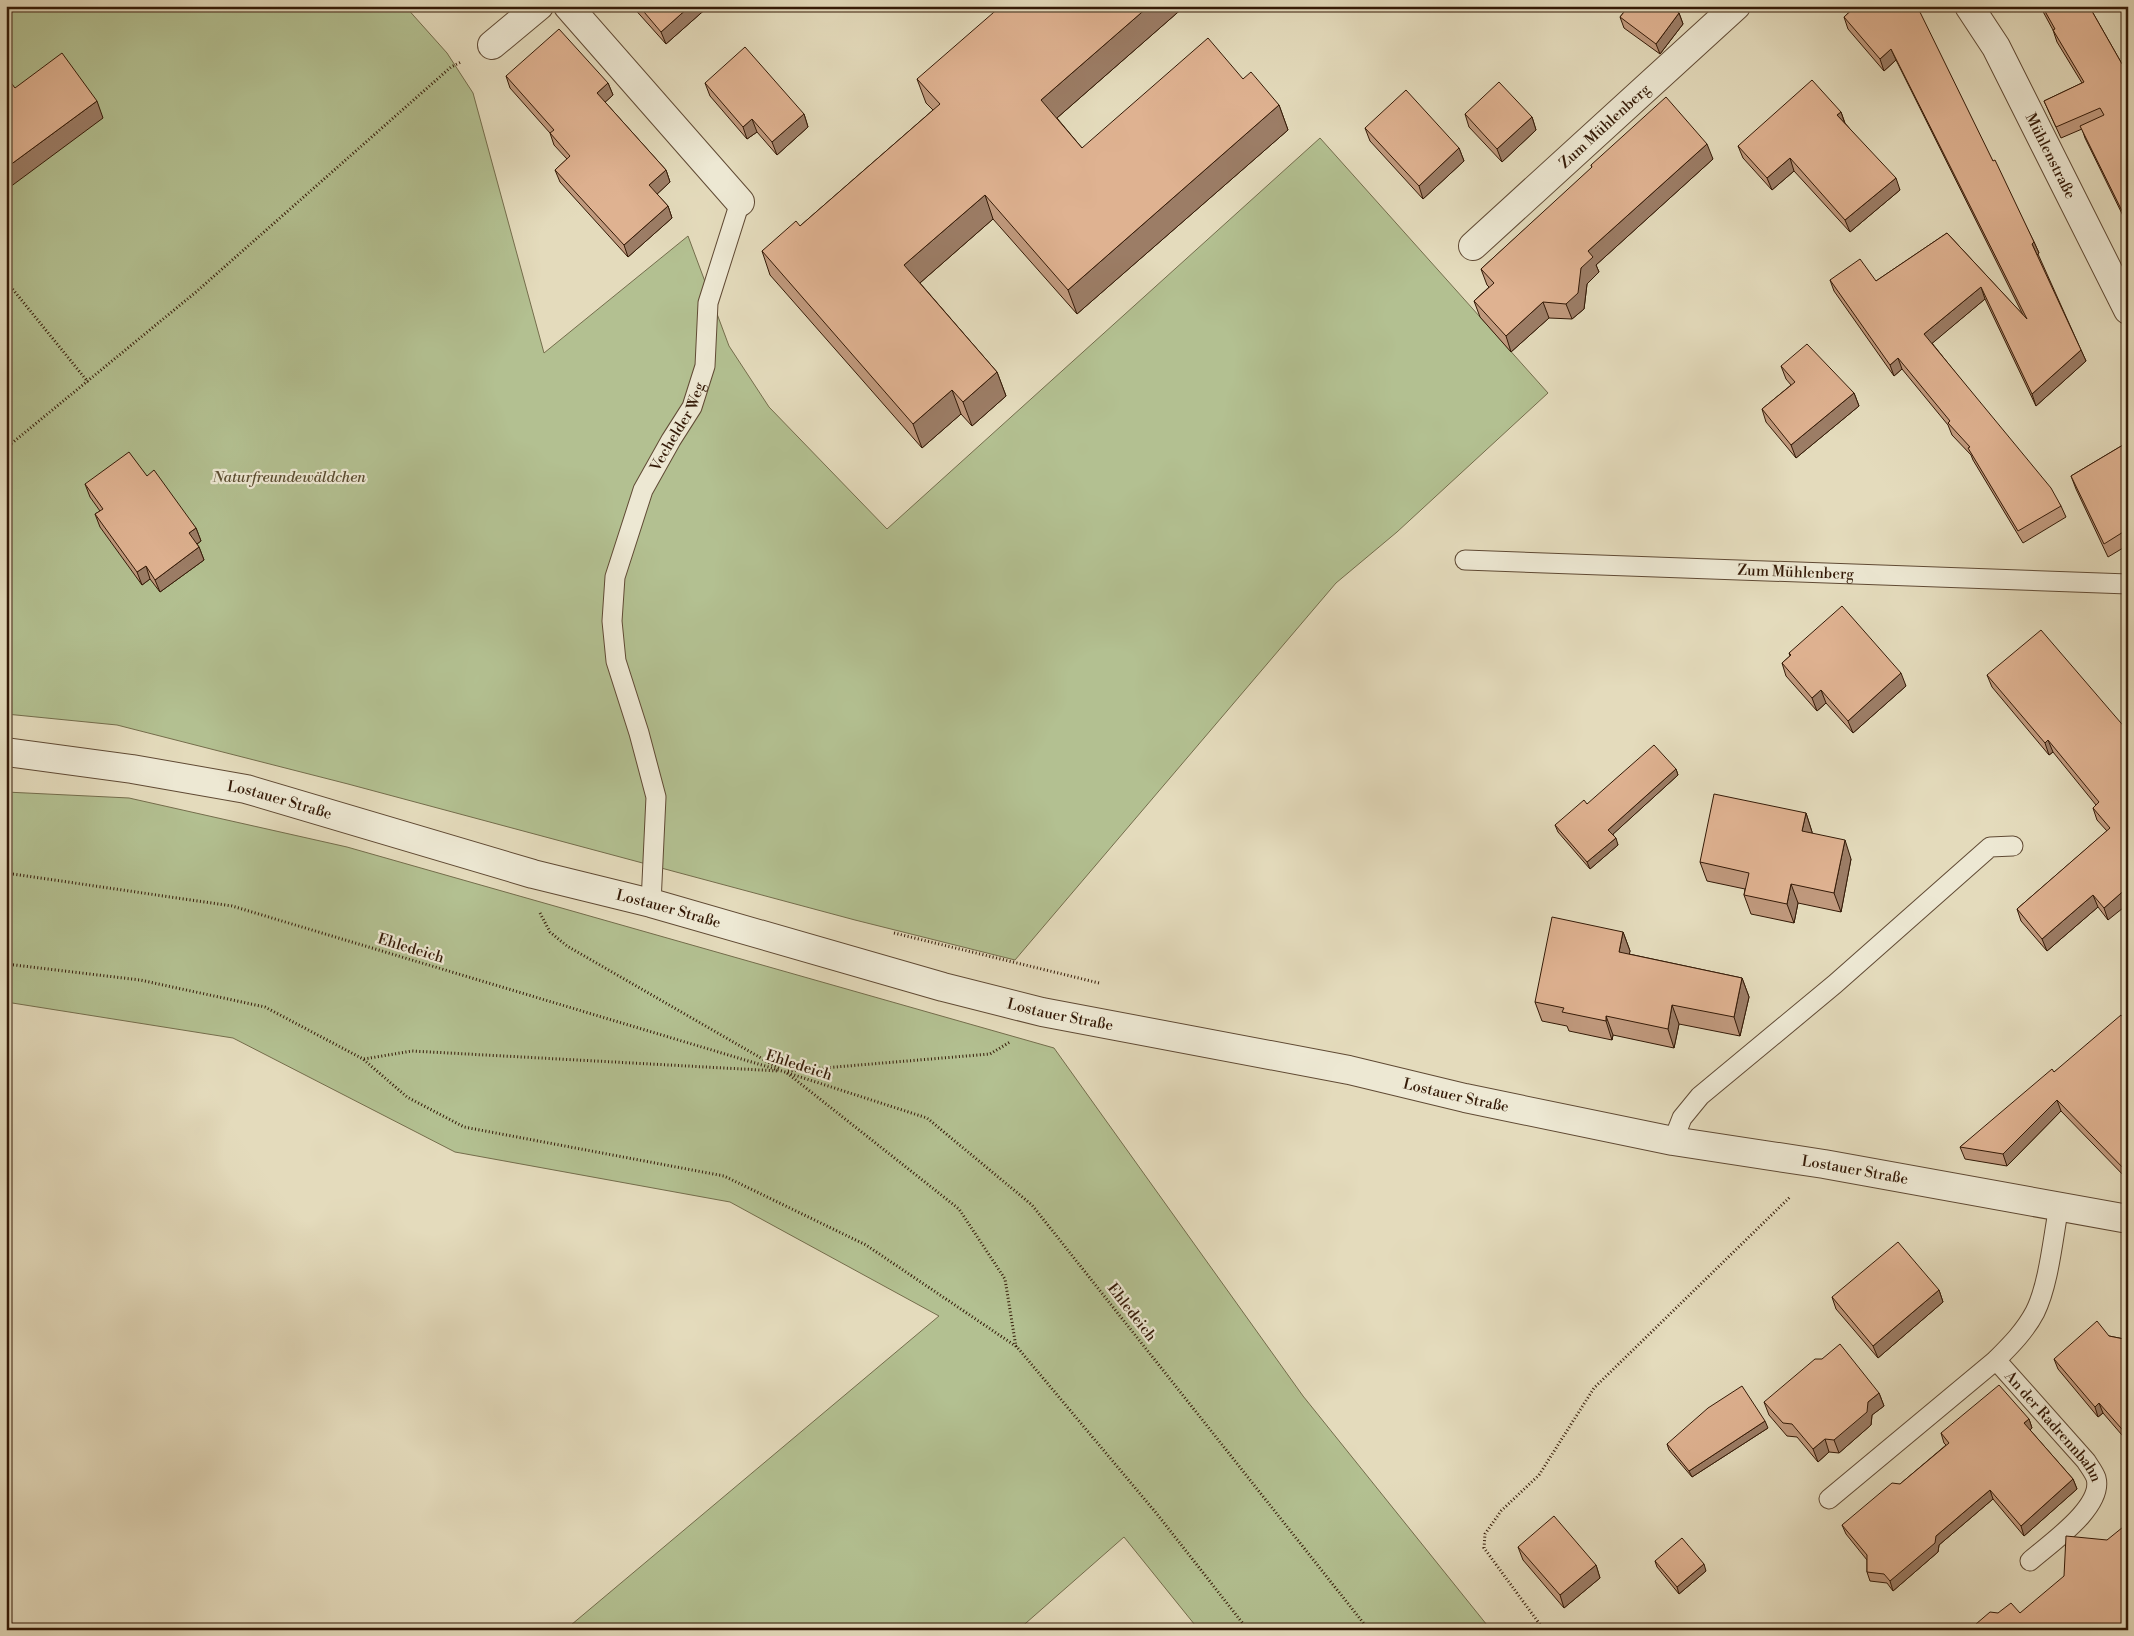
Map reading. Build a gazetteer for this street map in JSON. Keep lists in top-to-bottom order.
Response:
{
  "streets": {
    "street": [
      "Zum Mühlenberg",
      "Mühlenstraße",
      "Vechelder Weg",
      "Lostauer Straße"
    ],
    "lane": ["An der Radrennbahn"],
    "path": ["Ehledeich"]
  },
  "crossings": [
    ["Vechelder Weg", "Lostauer Straße"],
    ["Lostauer Straße", "An der Radrennbahn"]
  ],
  "parks": ["Naturfreundewäldchen"]
}
